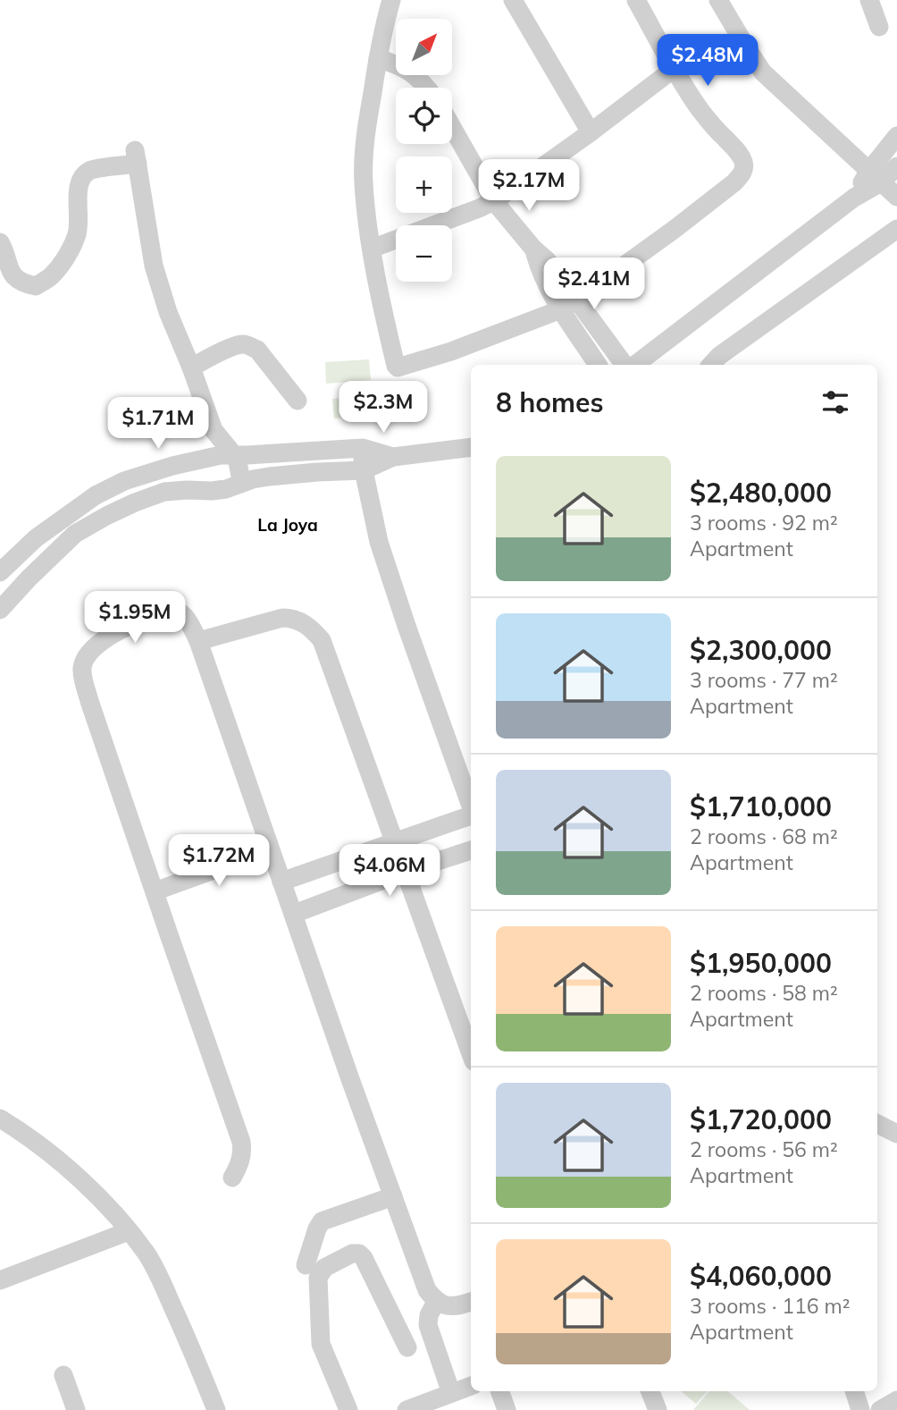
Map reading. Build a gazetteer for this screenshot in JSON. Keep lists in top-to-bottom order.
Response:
{
  "districts": ["La Joya"],
  "north": "top right",
  "page": {
    "map_buttons": ["+", "−"],
    "price": [
      "$2.48M",
      "$2.17M",
      "$2.41M",
      "$2.3M",
      "$1.71M",
      "$1.95M",
      "$1.72M",
      "$4.06M"
    ],
    "heading": "8 homes",
    "list": [
      {
        "name": "$2,480,000",
        "note": "3 rooms · 92 m² · Apartment"
      },
      {
        "name": "$2,300,000",
        "note": "3 rooms · 77 m² · Apartment"
      },
      {
        "name": "$1,710,000",
        "note": "2 rooms · 68 m² · Apartment"
      },
      {
        "name": "$1,950,000",
        "note": "2 rooms · 58 m² · Apartment"
      },
      {
        "name": "$1,720,000",
        "note": "2 rooms · 56 m² · Apartment"
      },
      {
        "name": "$4,060,000",
        "note": "3 rooms · 116 m² · Apartment"
      }
    ]
  }
}
